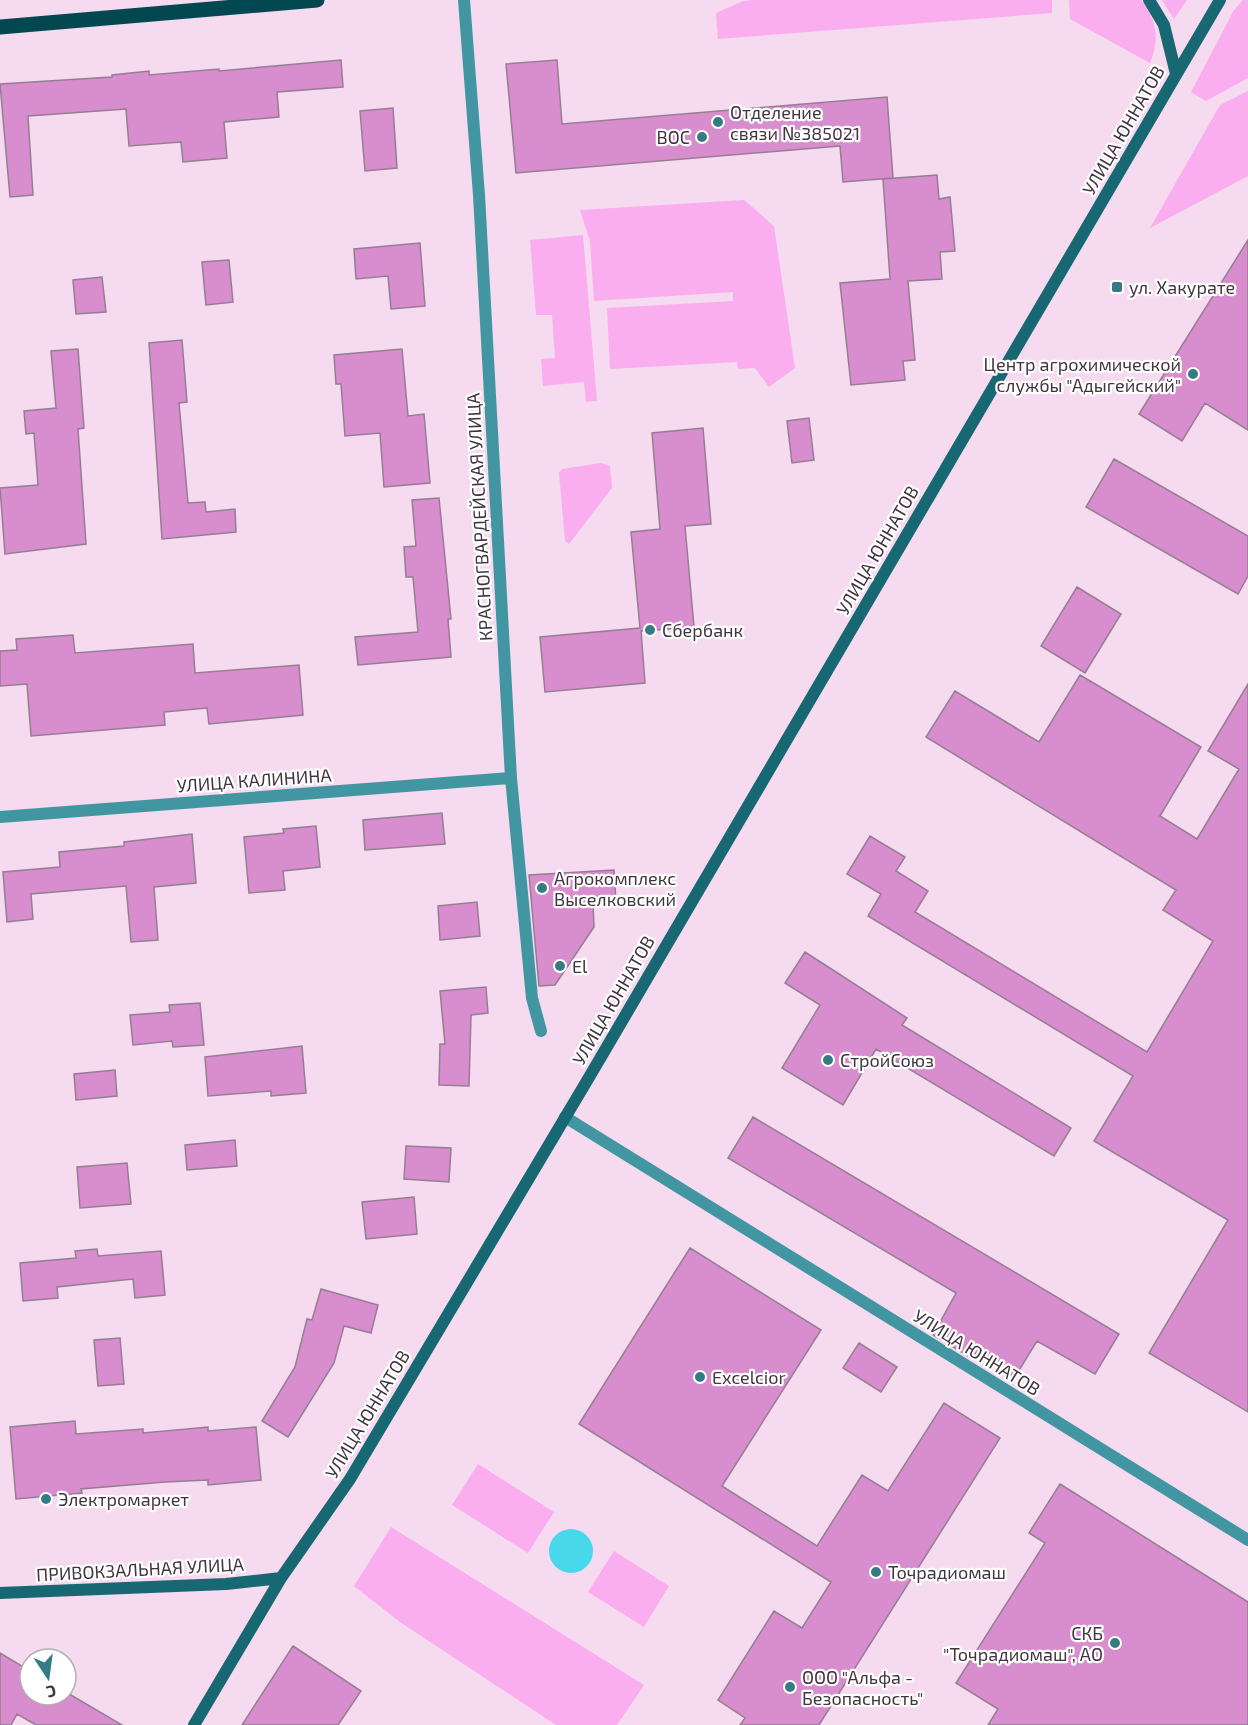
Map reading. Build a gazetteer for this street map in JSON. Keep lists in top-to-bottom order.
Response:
{
  "streets": {
    "main road": ["УЛИЦА ЮННАТОВ", "ПРИВОКЗАЛЬНАЯ УЛИЦА"],
    "street": ["КРАСНОГВАРДЕЙСКАЯ УЛИЦА", "УЛИЦА КАЛИНИНА"]
  },
  "crossings": [
    ["УЛИЦА ЮННАТОВ", "ПРИВОКЗАЛЬНАЯ УЛИЦА"],
    ["КРАСНОГВАРДЕЙСКАЯ УЛИЦА", "УЛИЦА КАЛИНИНА"]
  ],
  "places": {
    "other": [
      "Отделение связи №385021",
      "ВОС",
      "Центр агрохимической службы \"Адыгейский\"",
      "Сбербанк",
      "Агрокомплекс Выселковский",
      "El",
      "СтройСоюз",
      "Excelcior",
      "Электромаркет",
      "Точрадиомаш",
      "СКБ \"Точрадиомаш\", АО",
      "ООО \"Альфа - Безопасность\""
    ],
    "transit": ["ул. Хакурате"]
  },
  "north": "bottom"
}
